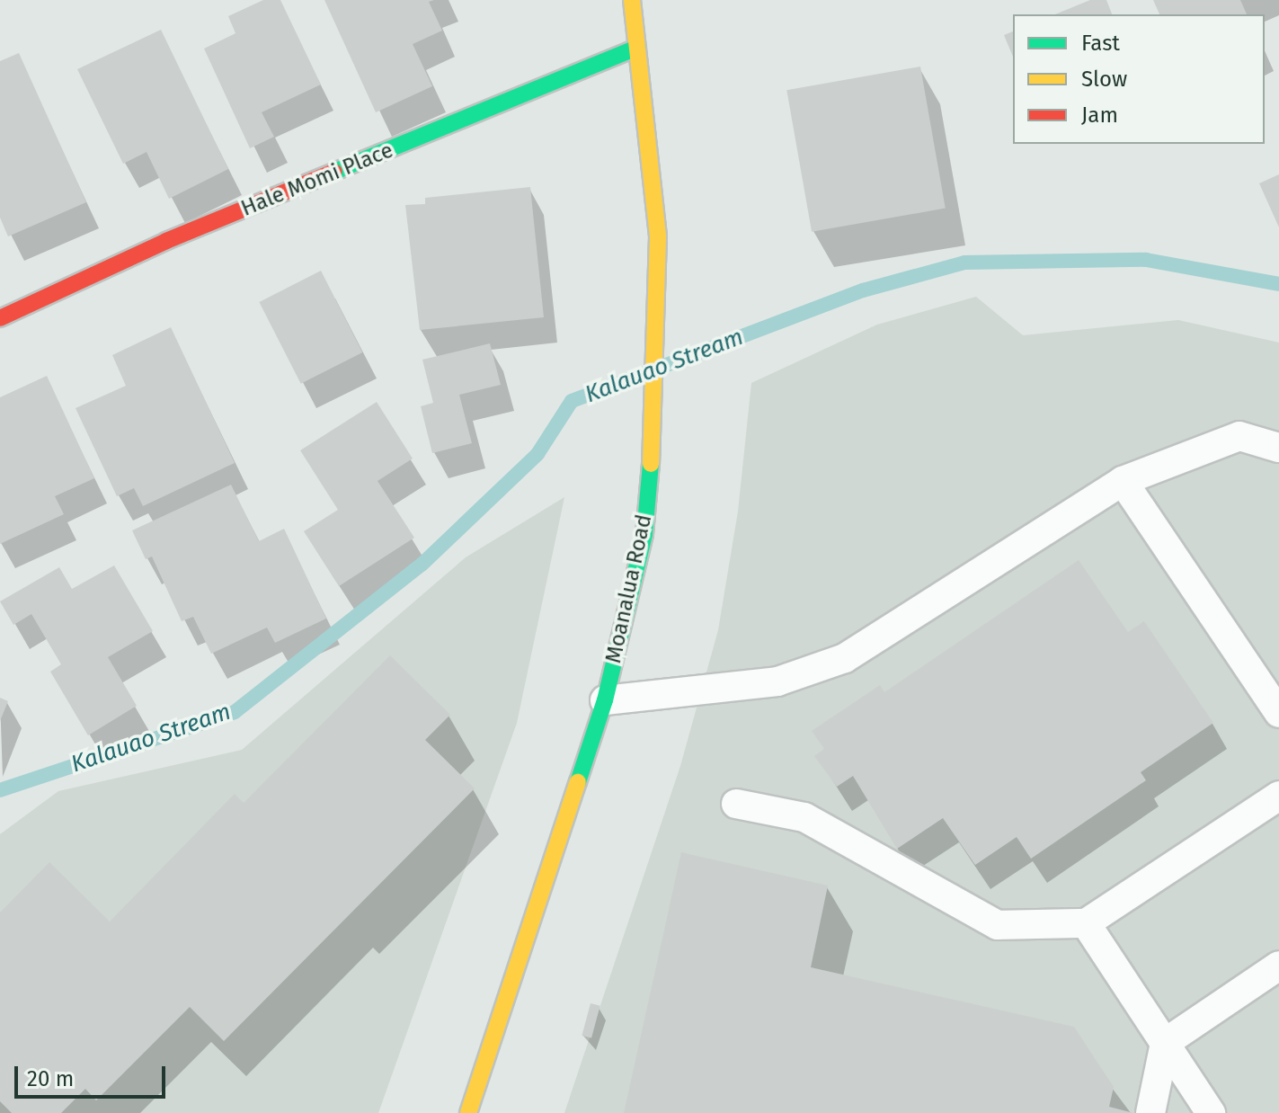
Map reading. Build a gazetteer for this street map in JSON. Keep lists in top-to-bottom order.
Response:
{
  "streets": {
    "main road": ["Hale Momi Place", "Moanalua Road"]
  },
  "crossings": [
    ["Hale Momi Place", "Moanalua Road"]
  ],
  "water": ["Kalauao Stream"],
  "legend": ["Fast", "Slow", "Jam"],
  "scale_bar": "20 m"
}
